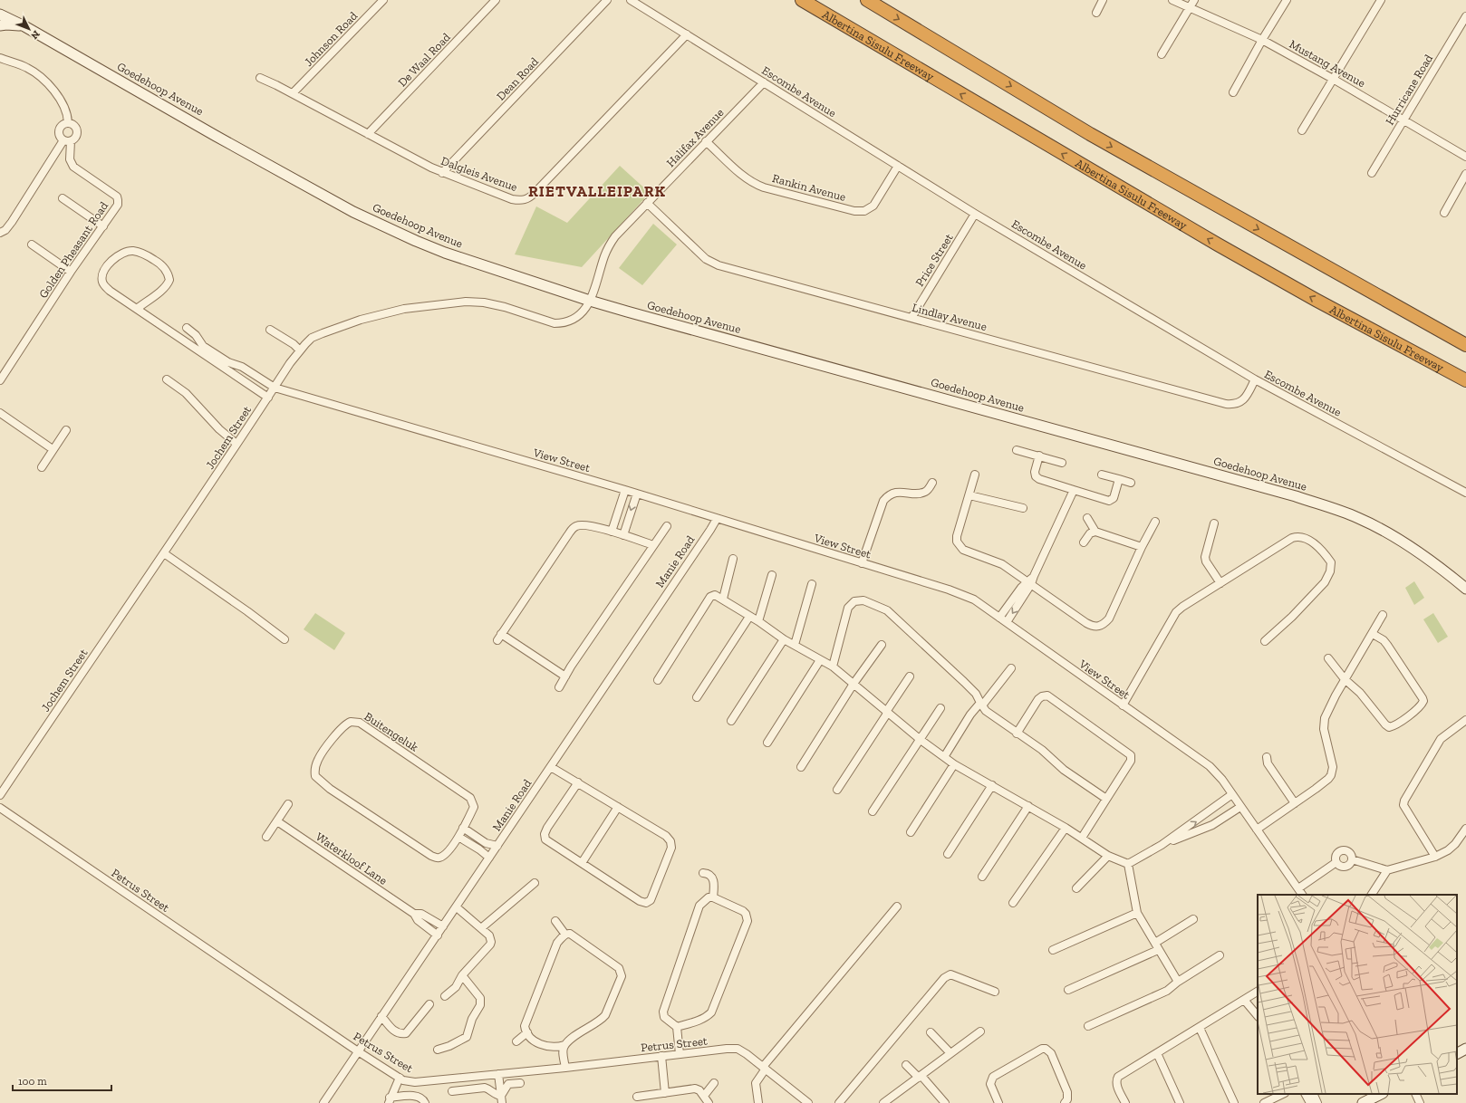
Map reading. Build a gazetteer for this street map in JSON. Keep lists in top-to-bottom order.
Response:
{
  "streets": {
    "highway": ["Albertina Sisulu Freeway"],
    "main road": ["Goedehoop Avenue"],
    "street": [
      "Johnson Road",
      "De Waal Road",
      "Mustang Avenue",
      "Dean Road",
      "Hurricane Road",
      "Escombe Avenue",
      "Halifax Avenue",
      "Dalgleis Avenue",
      "Rankin Avenue",
      "Golden Pheasant Road",
      "Price Street",
      "Lindlay Avenue",
      "Jochem Street",
      "View Street",
      "Manie Road",
      "Buitengeluk",
      "Waterkloof Lane",
      "Petrus Street"
    ]
  },
  "crossings": [
    ["Johnson Road", "Dalgleis Avenue"],
    ["De Waal Road", "Dalgleis Avenue"],
    ["Mustang Avenue", "Hurricane Road"],
    ["Dean Road", "Dalgleis Avenue"],
    ["Goedehoop Avenue", "Halifax Avenue"],
    ["Goedehoop Avenue", "Jochem Street"],
    ["Escombe Avenue", "Halifax Avenue"],
    ["Escombe Avenue", "Dalgleis Avenue"],
    ["Escombe Avenue", "Rankin Avenue"],
    ["Escombe Avenue", "Price Street"],
    ["Escombe Avenue", "Lindlay Avenue"],
    ["Halifax Avenue", "Rankin Avenue"],
    ["Halifax Avenue", "Lindlay Avenue"],
    ["Halifax Avenue", "Jochem Street"],
    ["Price Street", "Lindlay Avenue"],
    ["Jochem Street", "View Street"],
    ["View Street", "Manie Road"],
    ["Manie Road", "Waterkloof Lane"],
    ["Manie Road", "Petrus Street"]
  ],
  "districts": ["RIETVALLEIPARK"],
  "scale_bar": "100 m",
  "north": "bottom right"
}
